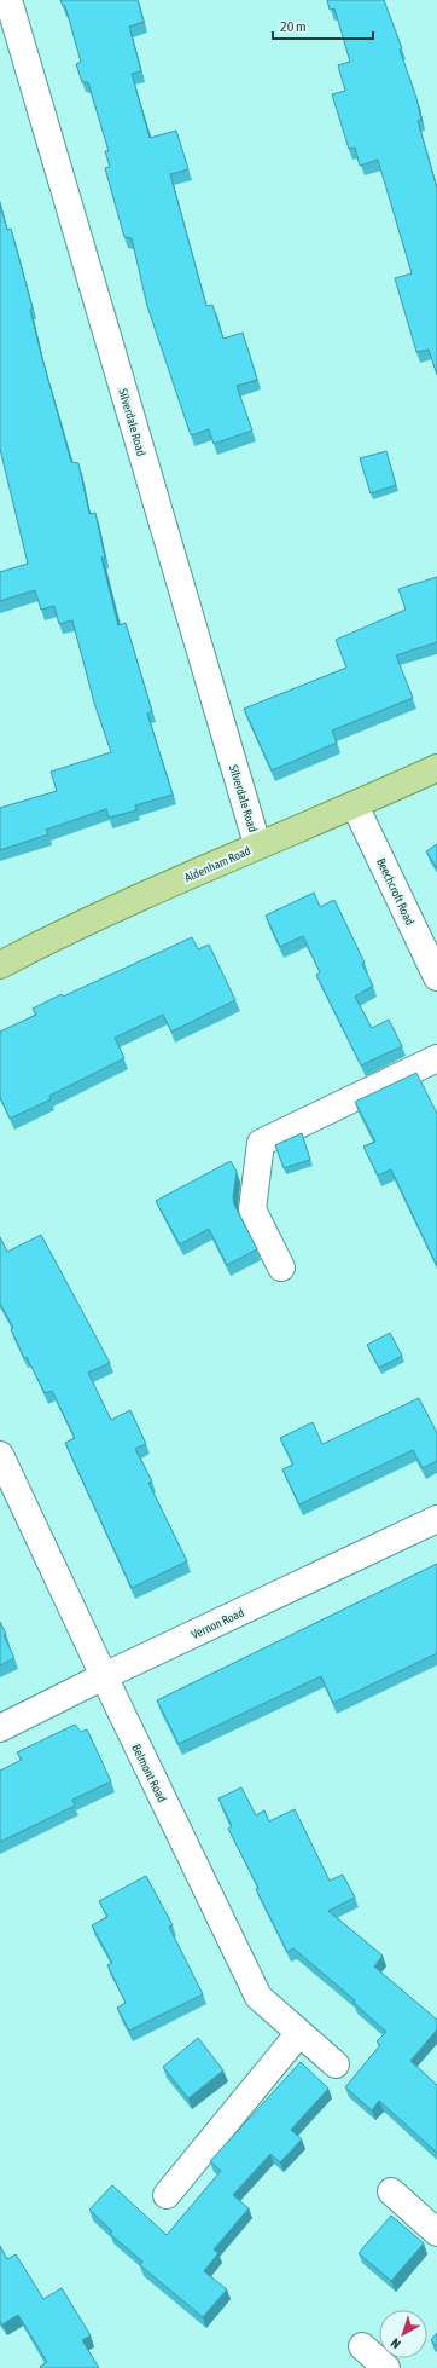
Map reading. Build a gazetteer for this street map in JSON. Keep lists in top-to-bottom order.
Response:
{
  "streets": {
    "main road": ["Aldenham Road"],
    "street": [
      "Silverdale Road",
      "Beechcroft Road",
      "Vernon Road",
      "Belmont Road"
    ]
  },
  "crossings": [
    ["Silverdale Road", "Aldenham Road"],
    ["Aldenham Road", "Beechcroft Road"],
    ["Vernon Road", "Belmont Road"]
  ],
  "scale_bar": "20 m",
  "north": "bottom left"
}
